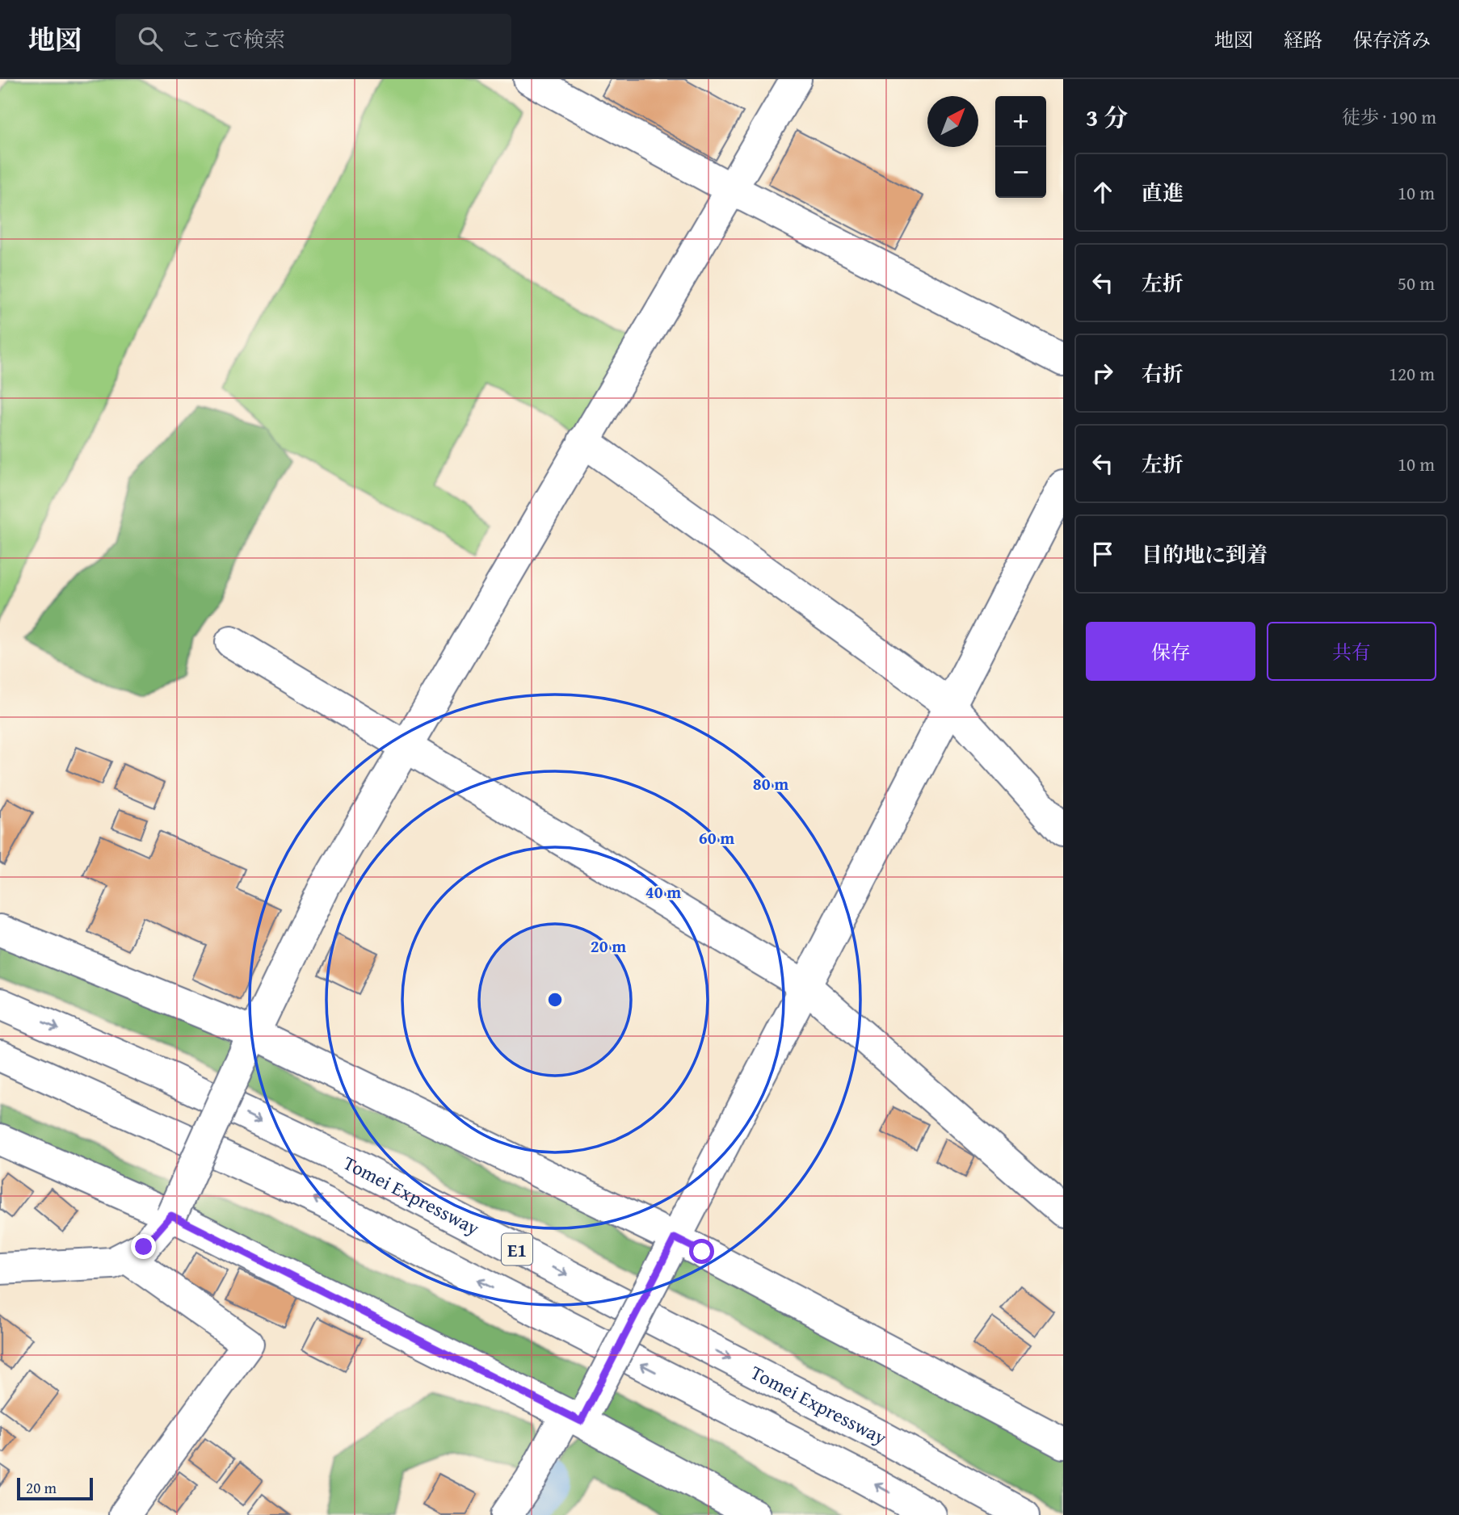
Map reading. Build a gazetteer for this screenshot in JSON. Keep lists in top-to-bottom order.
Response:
{
  "streets": {
    "main road": ["Tomei Expressway", "E1"]
  },
  "scale_bar": "20 m",
  "north": "top right",
  "page": {
    "header": "地図",
    "search": "ここで検索",
    "nav": ["地図", "経路", "保存済み"],
    "heading": ["3 分", "徒歩 · 190 m"],
    "map_buttons": ["+", "−"],
    "list": [
      ["直進", "10 m"],
      ["左折", "50 m"],
      ["右折", "120 m"],
      ["左折", "10 m"],
      "目的地に到着"
    ],
    "buttons": ["保存", "共有"],
    "scale": "20 m"
  },
  "rings": [
    "80 m",
    "60 m",
    "40 m",
    "20 m"
  ]
}
